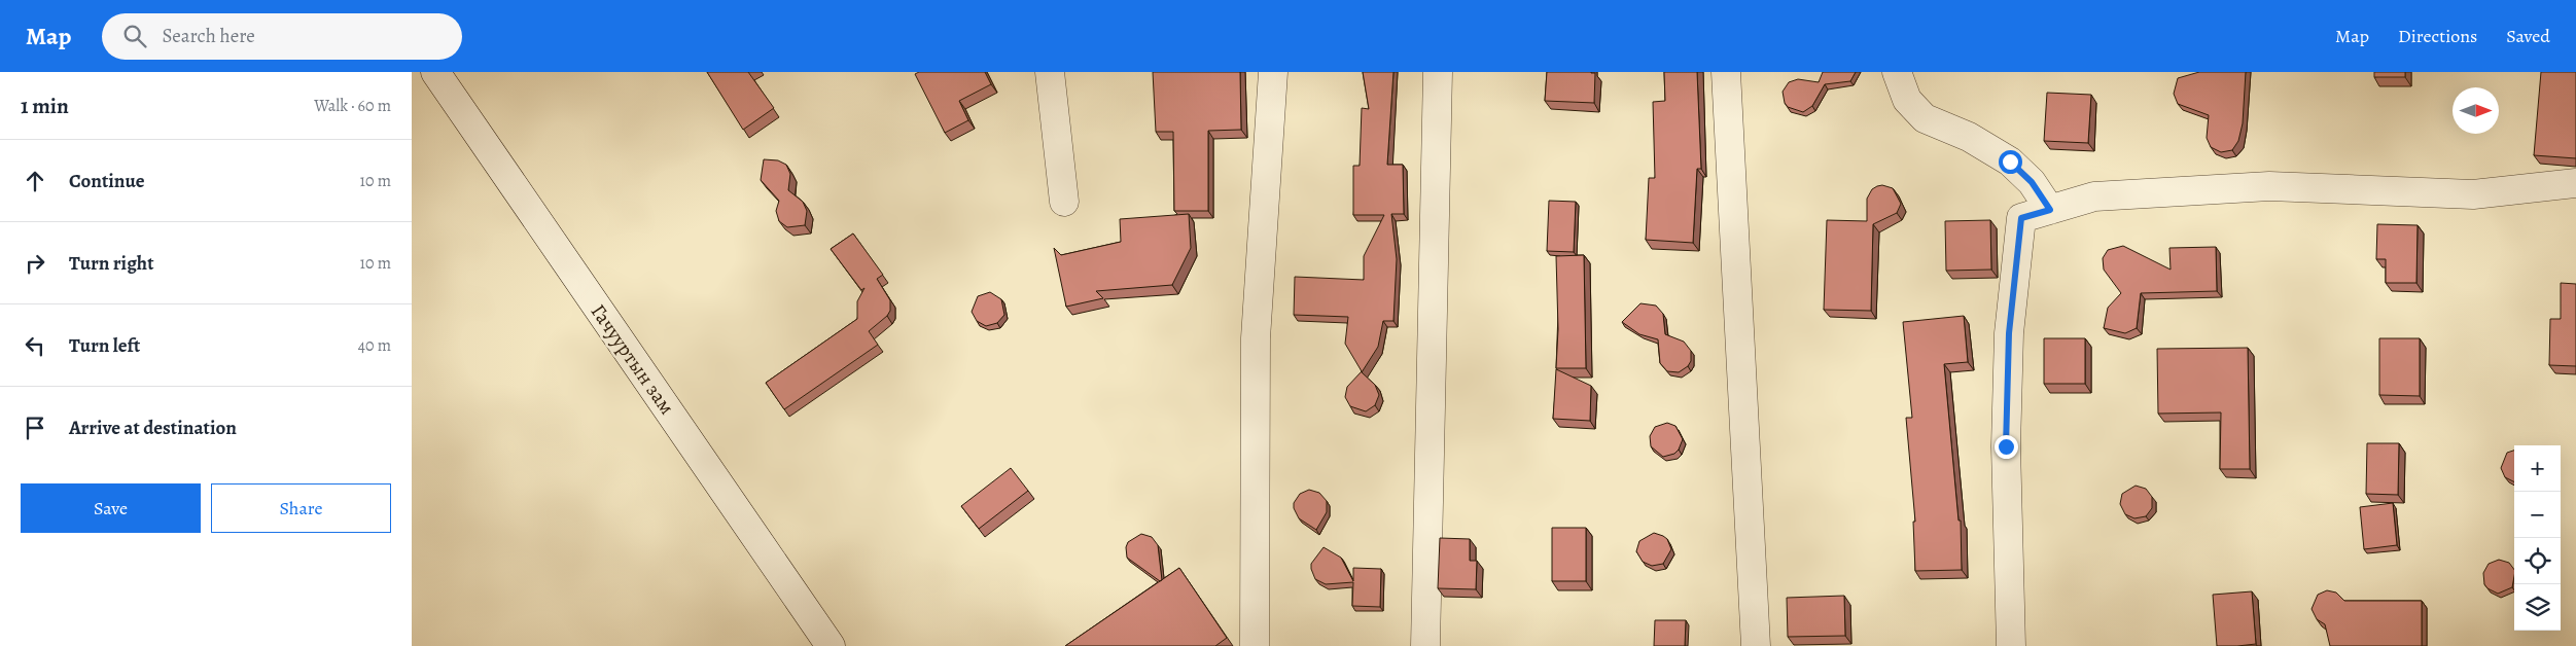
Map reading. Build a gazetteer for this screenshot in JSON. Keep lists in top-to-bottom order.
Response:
{
  "streets": {
    "street": ["Гачууртын зам"]
  },
  "north": "right",
  "page": {
    "header": "Map",
    "search": "Search here",
    "nav": ["Map", "Directions", "Saved"],
    "heading": ["1 min", "Walk · 60 m"],
    "list": [
      ["Continue", "10 m"],
      ["Turn right", "10 m"],
      ["Turn left", "40 m"],
      "Arrive at destination"
    ],
    "map_buttons": ["+", "−"],
    "buttons": ["Save", "Share"]
  }
}
